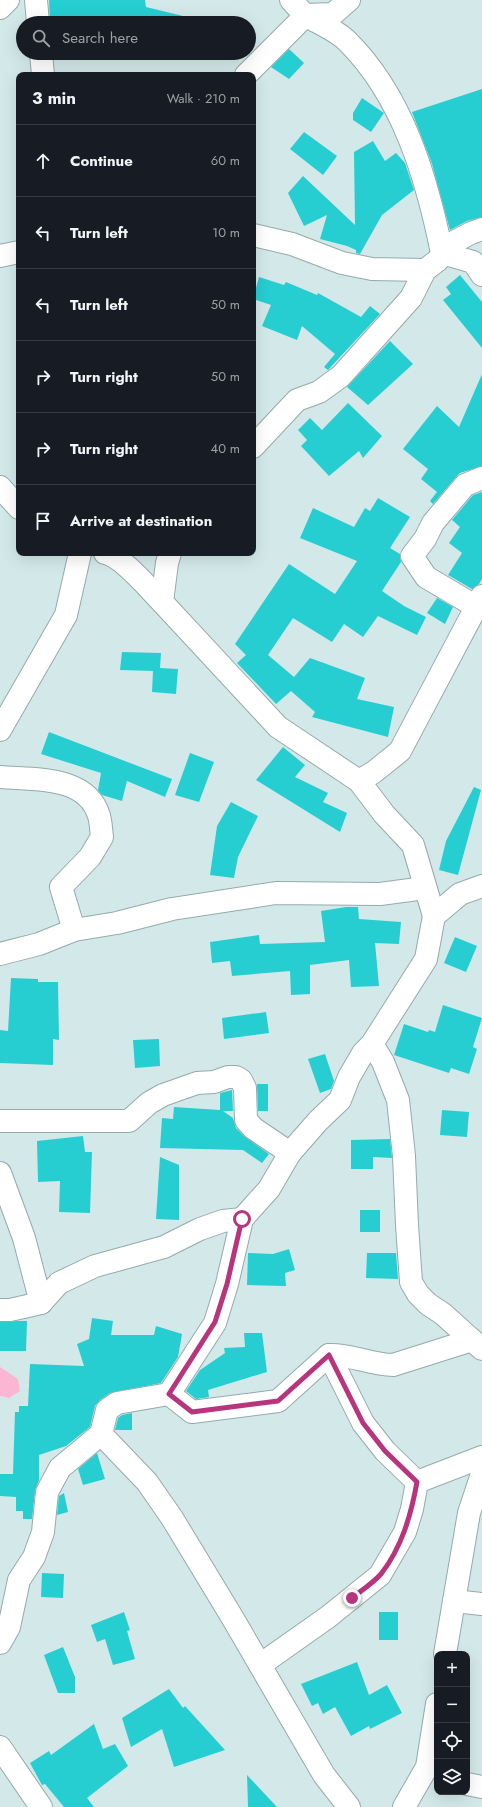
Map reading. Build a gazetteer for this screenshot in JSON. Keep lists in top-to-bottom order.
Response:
{
  "page": {
    "search": "Search here",
    "heading": ["3 min", "Walk · 210 m"],
    "list": [
      ["Continue", "60 m"],
      ["Turn left", "10 m"],
      ["Turn left", "50 m"],
      ["Turn right", "50 m"],
      ["Turn right", "40 m"],
      "Arrive at destination"
    ],
    "map_buttons": ["+", "−"]
  }
}
